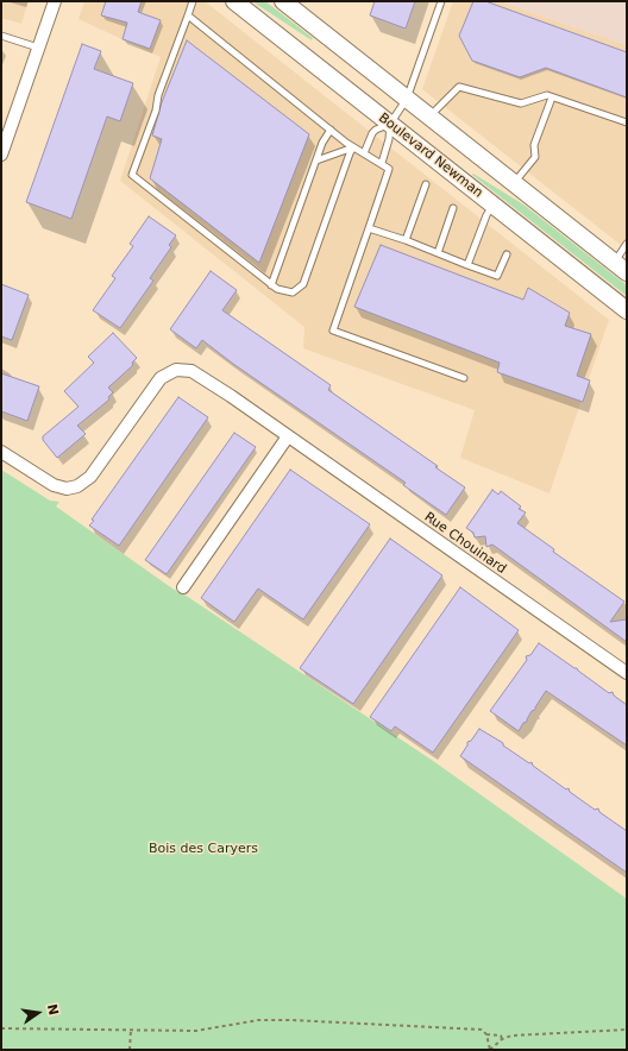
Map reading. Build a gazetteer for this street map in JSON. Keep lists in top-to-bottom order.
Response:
{
  "streets": {
    "main road": ["Boulevard Newman"],
    "street": ["Rue Chouinard"]
  },
  "parks": ["Bois des Caryers"],
  "north": "right"
}
